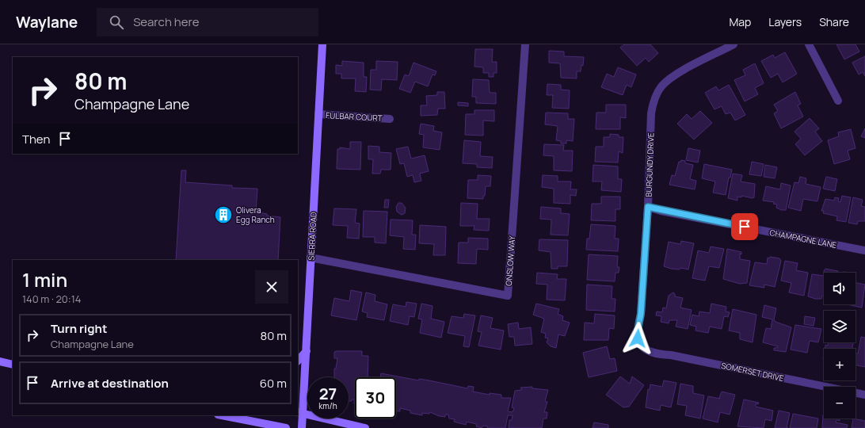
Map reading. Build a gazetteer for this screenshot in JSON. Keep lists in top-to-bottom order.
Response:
{
  "streets": {
    "street": [
      "FULBAR COURT",
      "BURGUNDY DRIVE",
      "SIERRA ROAD",
      "CHAMPAGNE LANE",
      "ONSLOW WAY",
      "SOMERSET DRIVE"
    ]
  },
  "crossings": [
    ["FULBAR COURT", "SIERRA ROAD"],
    ["BURGUNDY DRIVE", "CHAMPAGNE LANE"],
    ["BURGUNDY DRIVE", "SOMERSET DRIVE"],
    ["SIERRA ROAD", "ONSLOW WAY"]
  ],
  "places": {
    "building": ["Olivera Egg Ranch"]
  },
  "page": {
    "header": "Waylane",
    "search": "Search here",
    "nav": ["Map", "Layers", "Share"],
    "turn": ["80 m", "Champagne Lane"],
    "then": "Then",
    "heading": ["1 min", "140 m · 20:14"],
    "map_buttons": ["+", "−"],
    "list": [
      {
        "name": "Turn right",
        "note": "Champagne Lane",
        "value": "80 m"
      },
      {
        "name": "Arrive at destination",
        "value": "60 m"
      }
    ],
    "speed": "27 km/h",
    "limit": "30"
  }
}
